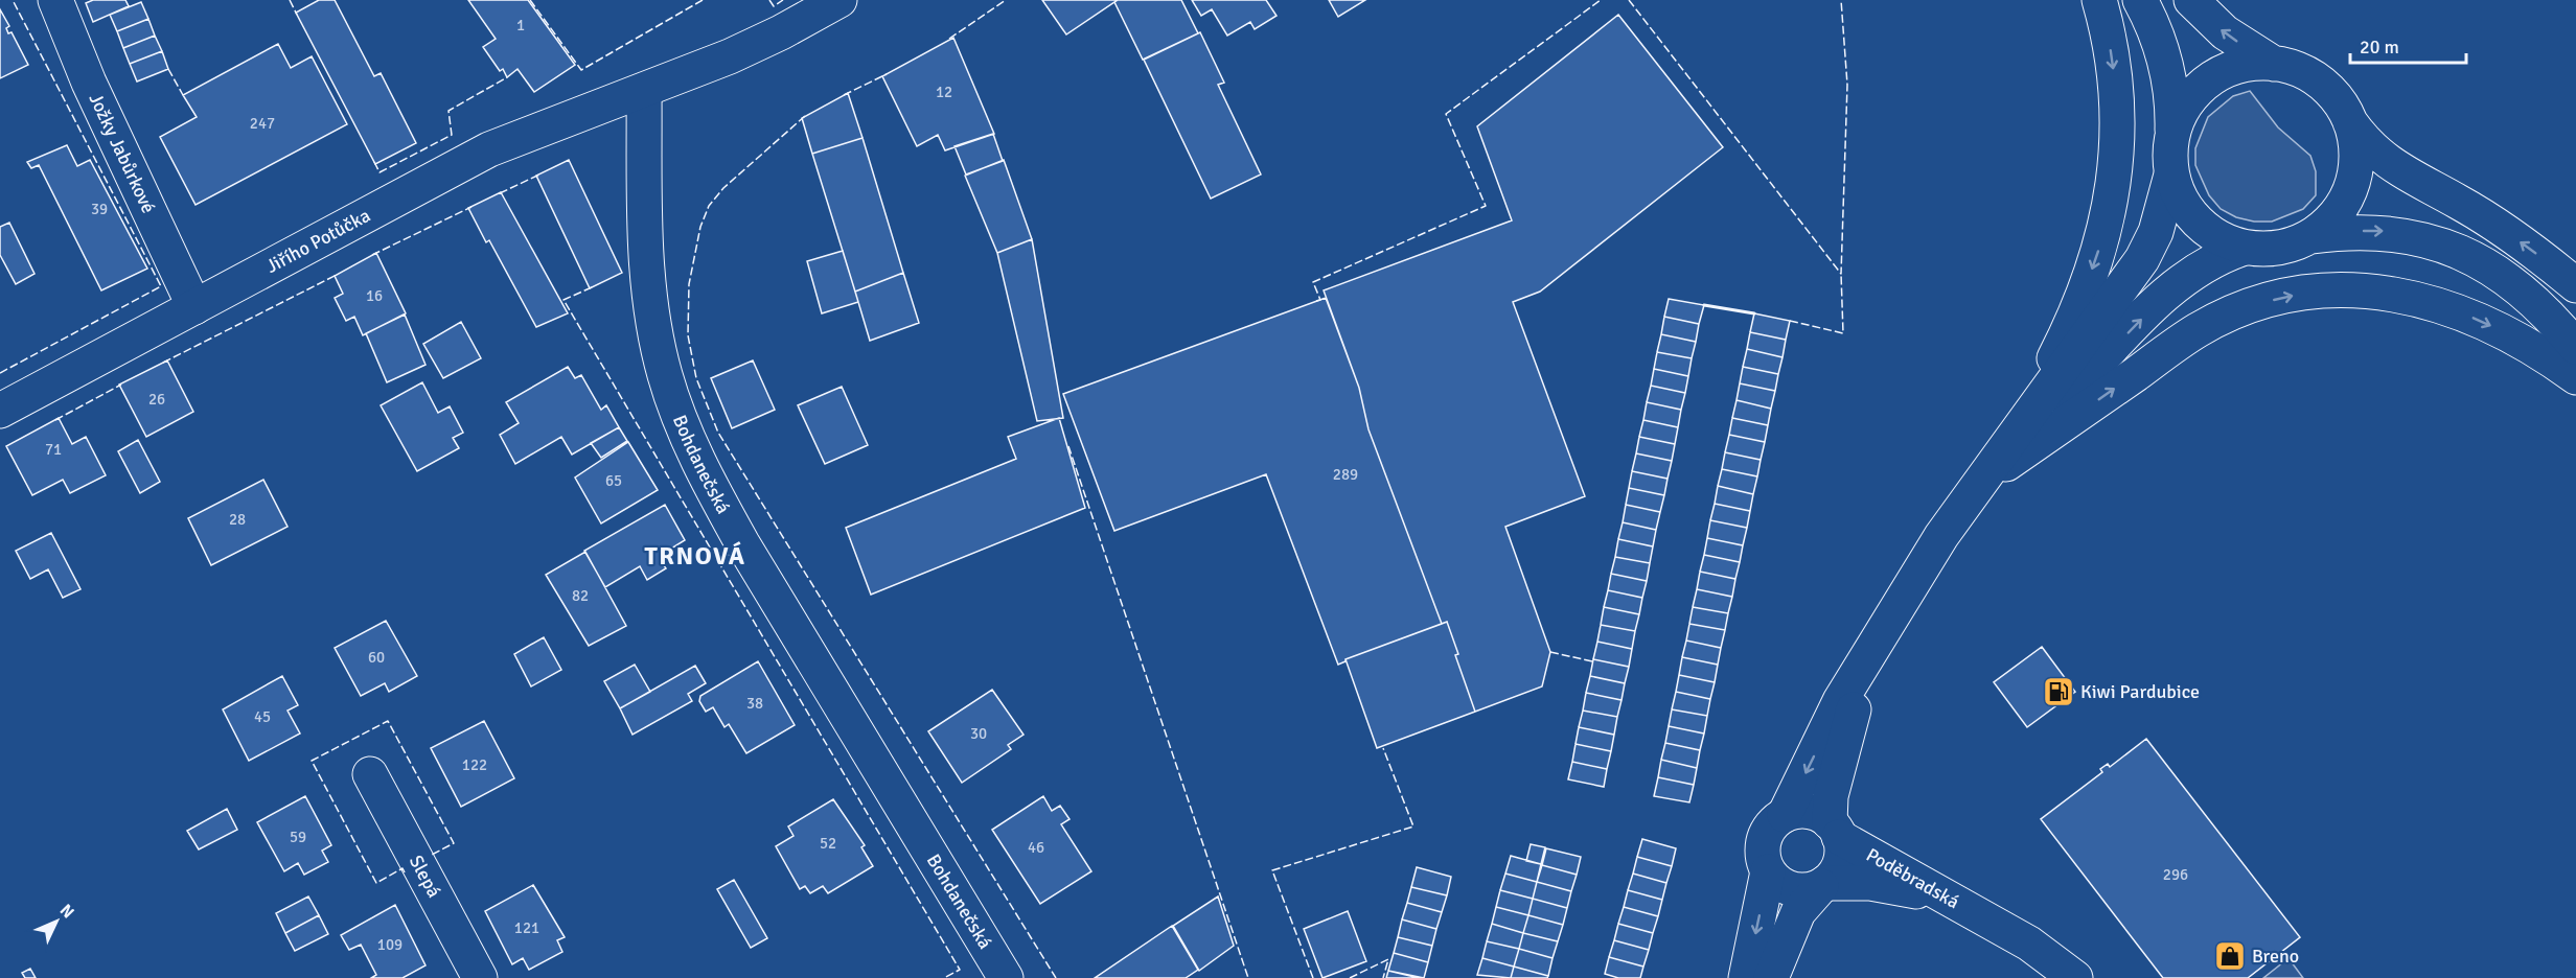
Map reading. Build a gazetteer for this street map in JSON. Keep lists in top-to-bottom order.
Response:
{
  "streets": {
    "street": [
      "Jožky Jabůrkové",
      "Jiřího Potůčka",
      "Bohdanečská",
      "Slepá",
      "Poděbradská"
    ]
  },
  "crossings": [
    ["Jožky Jabůrkové", "Jiřího Potůčka"],
    ["Jiřího Potůčka", "Bohdanečská"]
  ],
  "districts": ["TRNOVÁ"],
  "places": {
    "fuel station": ["Kiwi Pardubice"],
    "shop": ["Breno"]
  },
  "house_numbers": [
    "1",
    "12",
    "247",
    "39",
    "16",
    "26",
    "71",
    "289",
    "65",
    "28",
    "82",
    "60",
    "38",
    "45",
    "30",
    "122",
    "59",
    "52",
    "46",
    "296",
    "121",
    "109"
  ],
  "scale_bar": "20 m",
  "north": "top right"
}
